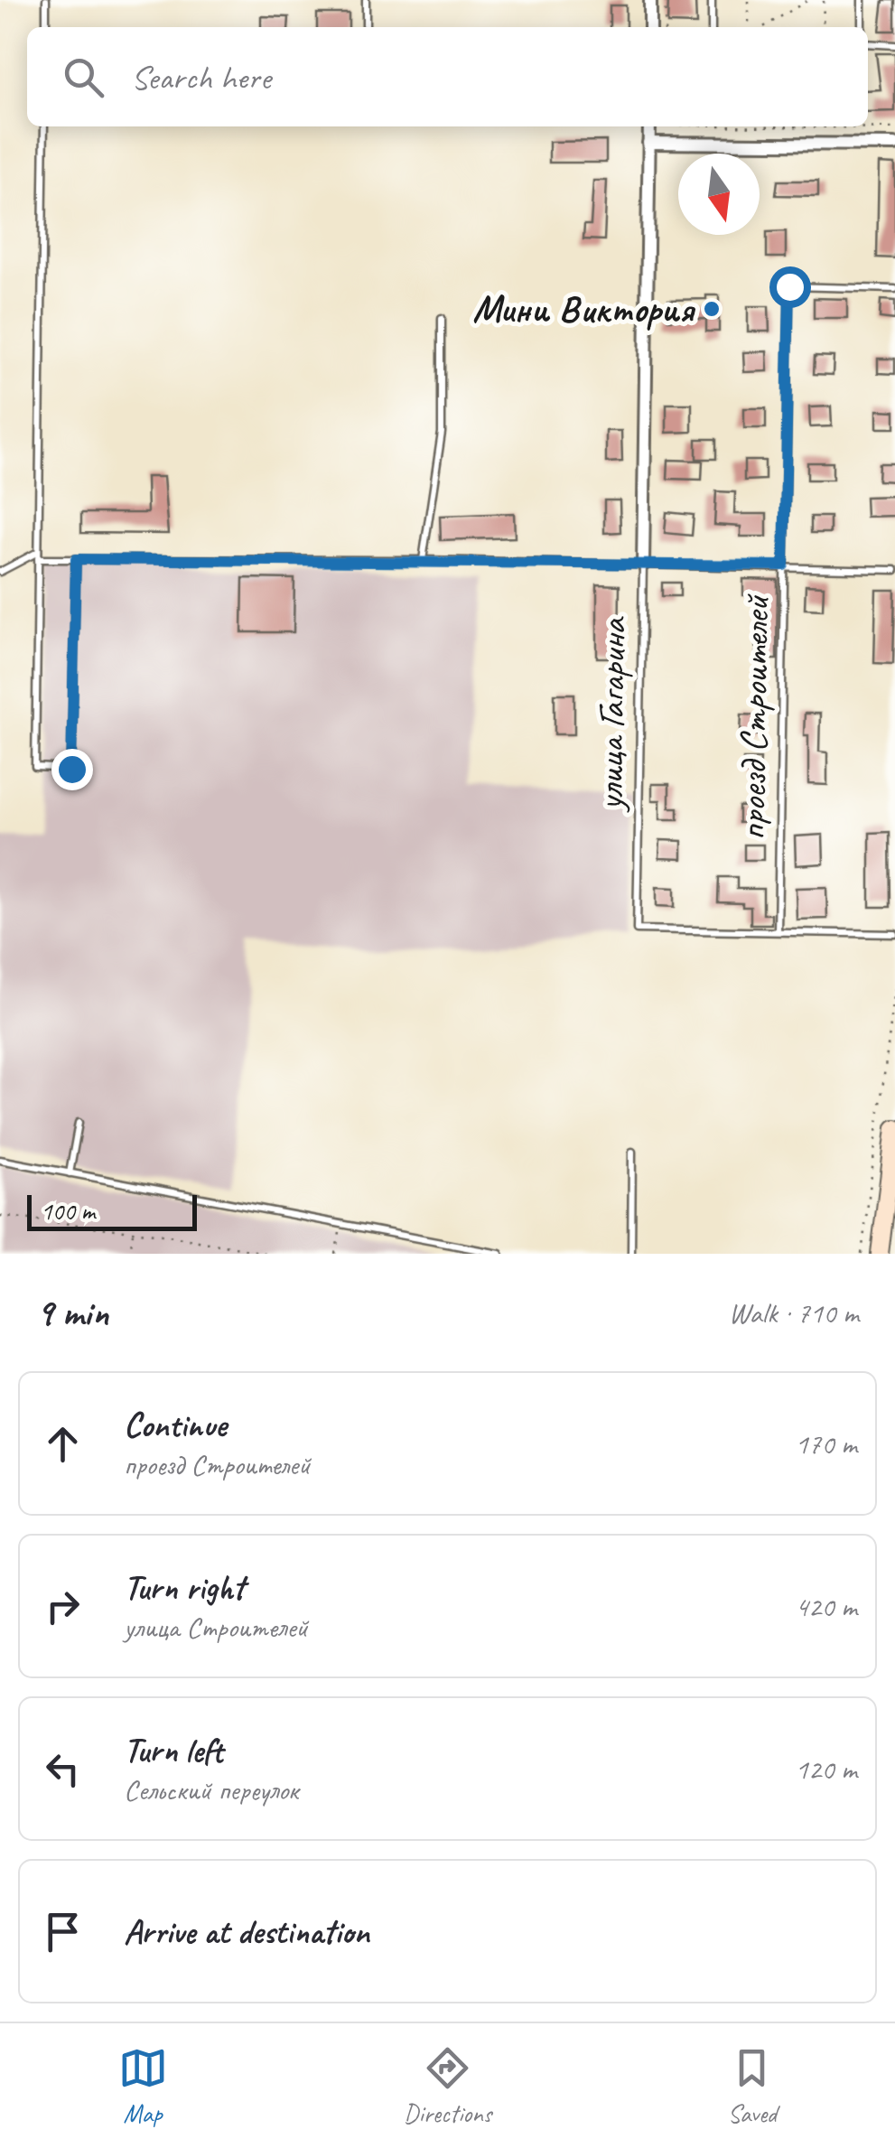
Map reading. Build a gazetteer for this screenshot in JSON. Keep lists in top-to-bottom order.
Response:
{
  "streets": {
    "street": ["улица Гагарина"],
    "lane": ["проезд Строителей"]
  },
  "crossings": [
    ["улица Гагарина", "проезд Строителей"]
  ],
  "places": ["Мини Виктория"],
  "scale_bar": "100 m",
  "north": "bottom",
  "page": {
    "search": "Search here",
    "scale": "100 m",
    "heading": ["9 min", "Walk · 710 m"],
    "list": [
      ["Continue", "проезд Строителей", "170 m"],
      ["Turn right", "улица Строителей", "420 m"],
      ["Turn left", "Сельский переулок", "120 m"],
      "Arrive at destination"
    ],
    "nav": ["Map", "Directions", "Saved"]
  }
}
